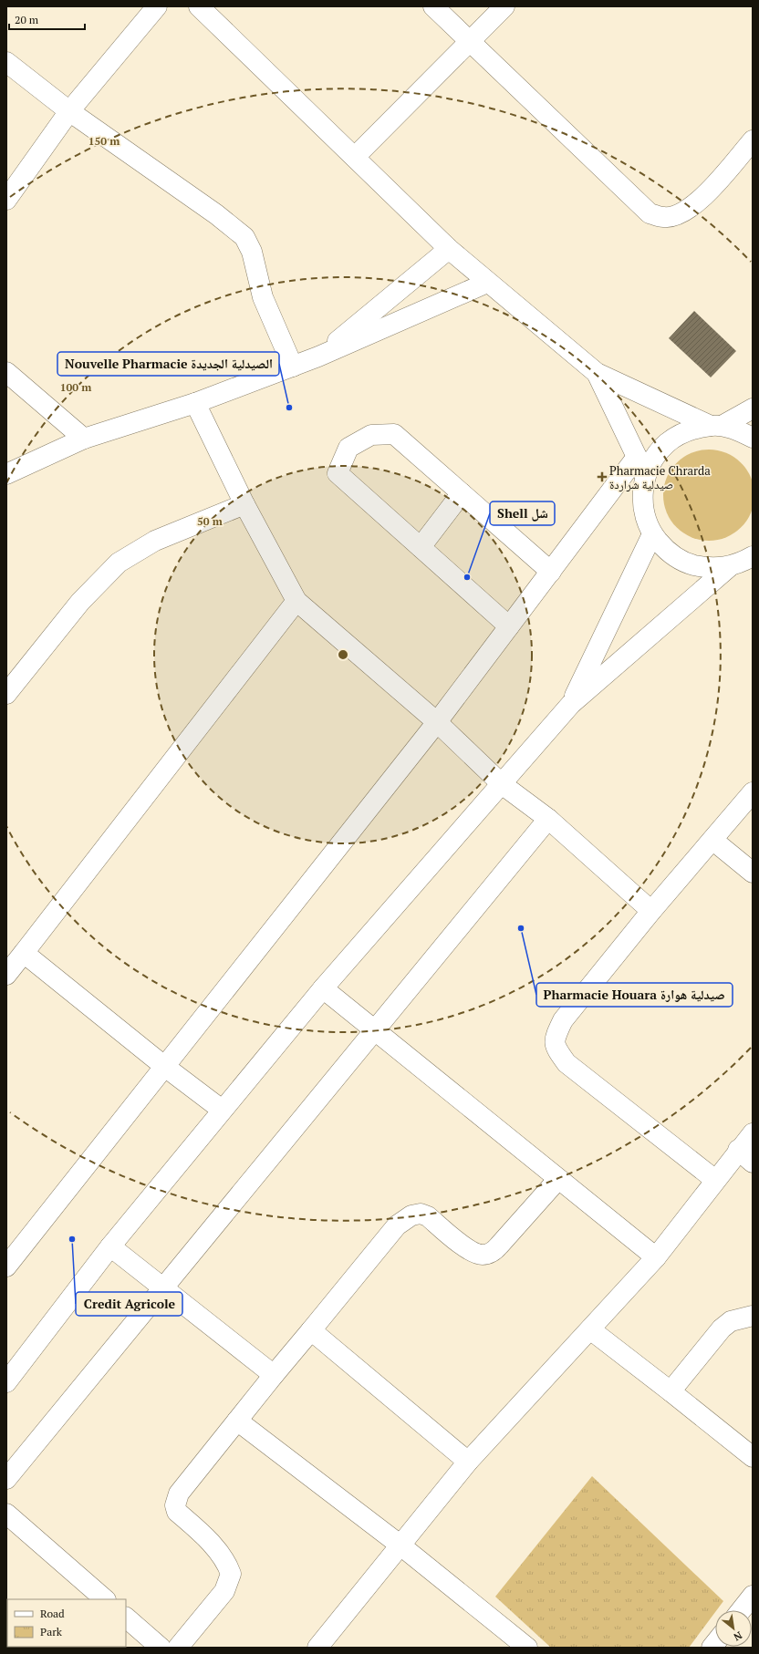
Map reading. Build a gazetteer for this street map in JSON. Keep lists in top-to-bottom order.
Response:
{
  "places": {
    "other": [
      "Nouvelle Pharmacie الصيدلية الجديدة",
      "Shell شل",
      "Pharmacie Houara صيدلية هوارة",
      "Credit Agricole"
    ],
    "health": ["Pharmacie Chrarda صيدلية شراردة"]
  },
  "legend": ["Road", "Park"],
  "scale_bar": "20 m",
  "north": "bottom right",
  "rings": ["150 m", "100 m", "50 m"]
}
